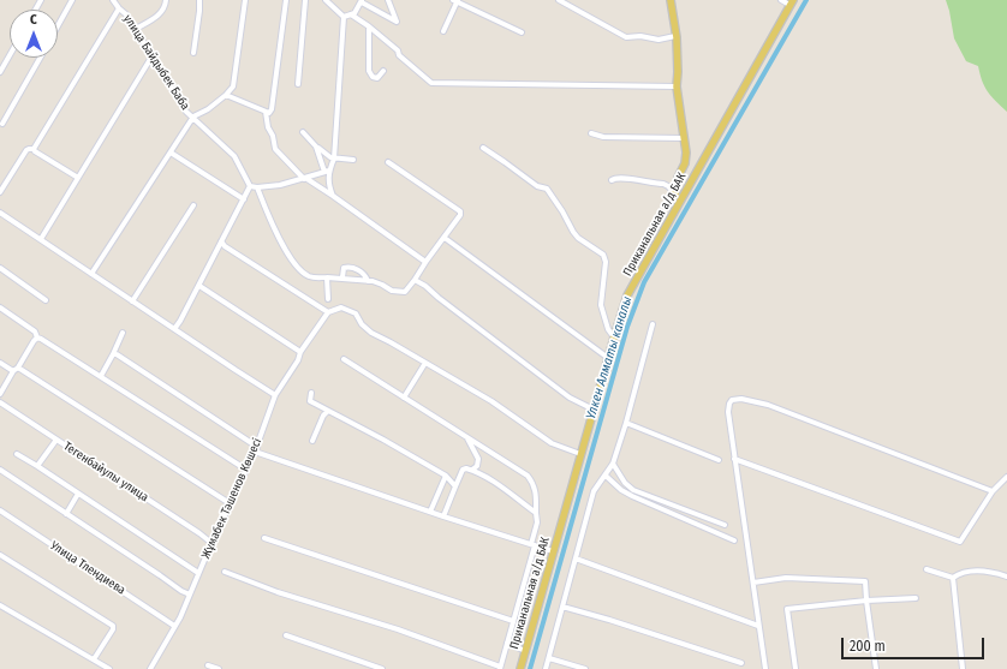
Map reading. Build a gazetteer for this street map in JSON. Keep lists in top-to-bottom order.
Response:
{
  "streets": {
    "main road": ["Приканальная а/д БАК"],
    "street": [
      "улица Байдыбек Баба",
      "Тегенбайулы улица",
      "Жұмабек Тәшенов Көшесі",
      "Улица Тлендиева"
    ]
  },
  "crossings": [
    ["Тегенбайулы улица", "Жұмабек Тәшенов Көшесі"],
    ["Жұмабек Тәшенов Көшесі", "Улица Тлендиева"]
  ],
  "water": ["Үлкен Алматы каналы"],
  "scale_bar": "200 m",
  "north": "top"
}
